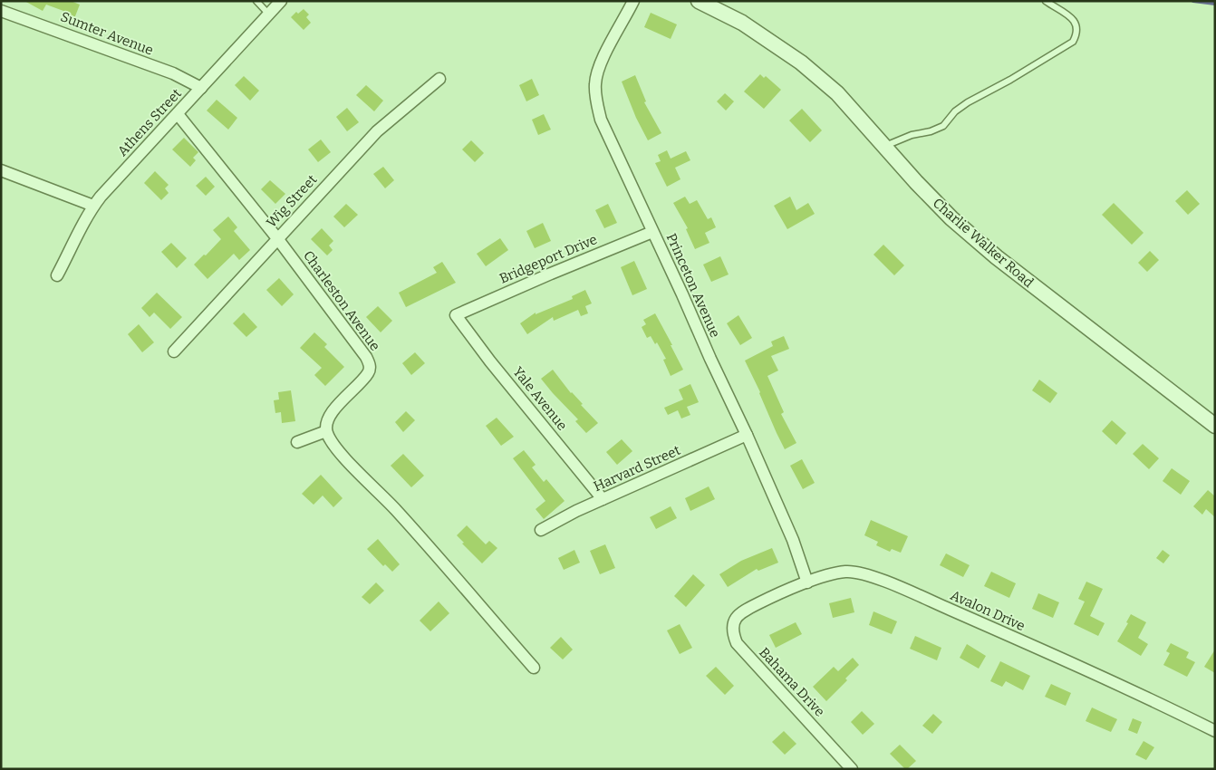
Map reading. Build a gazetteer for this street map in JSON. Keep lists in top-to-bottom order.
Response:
{
  "streets": {
    "street": [
      "Sumter Avenue",
      "Athens Street",
      "Wig Street",
      "Charlie Walker Road",
      "Bridgeport Drive",
      "Princeton Avenue",
      "Charleston Avenue",
      "Yale Avenue",
      "Harvard Street",
      "Avalon Drive",
      "Bahama Drive"
    ]
  },
  "crossings": [
    ["Sumter Avenue", "Athens Street"],
    ["Athens Street", "Charleston Avenue"],
    ["Wig Street", "Charleston Avenue"],
    ["Bridgeport Drive", "Princeton Avenue"],
    ["Bridgeport Drive", "Yale Avenue"],
    ["Princeton Avenue", "Harvard Street"],
    ["Princeton Avenue", "Avalon Drive"],
    ["Yale Avenue", "Harvard Street"],
    ["Avalon Drive", "Bahama Drive"]
  ]
}
